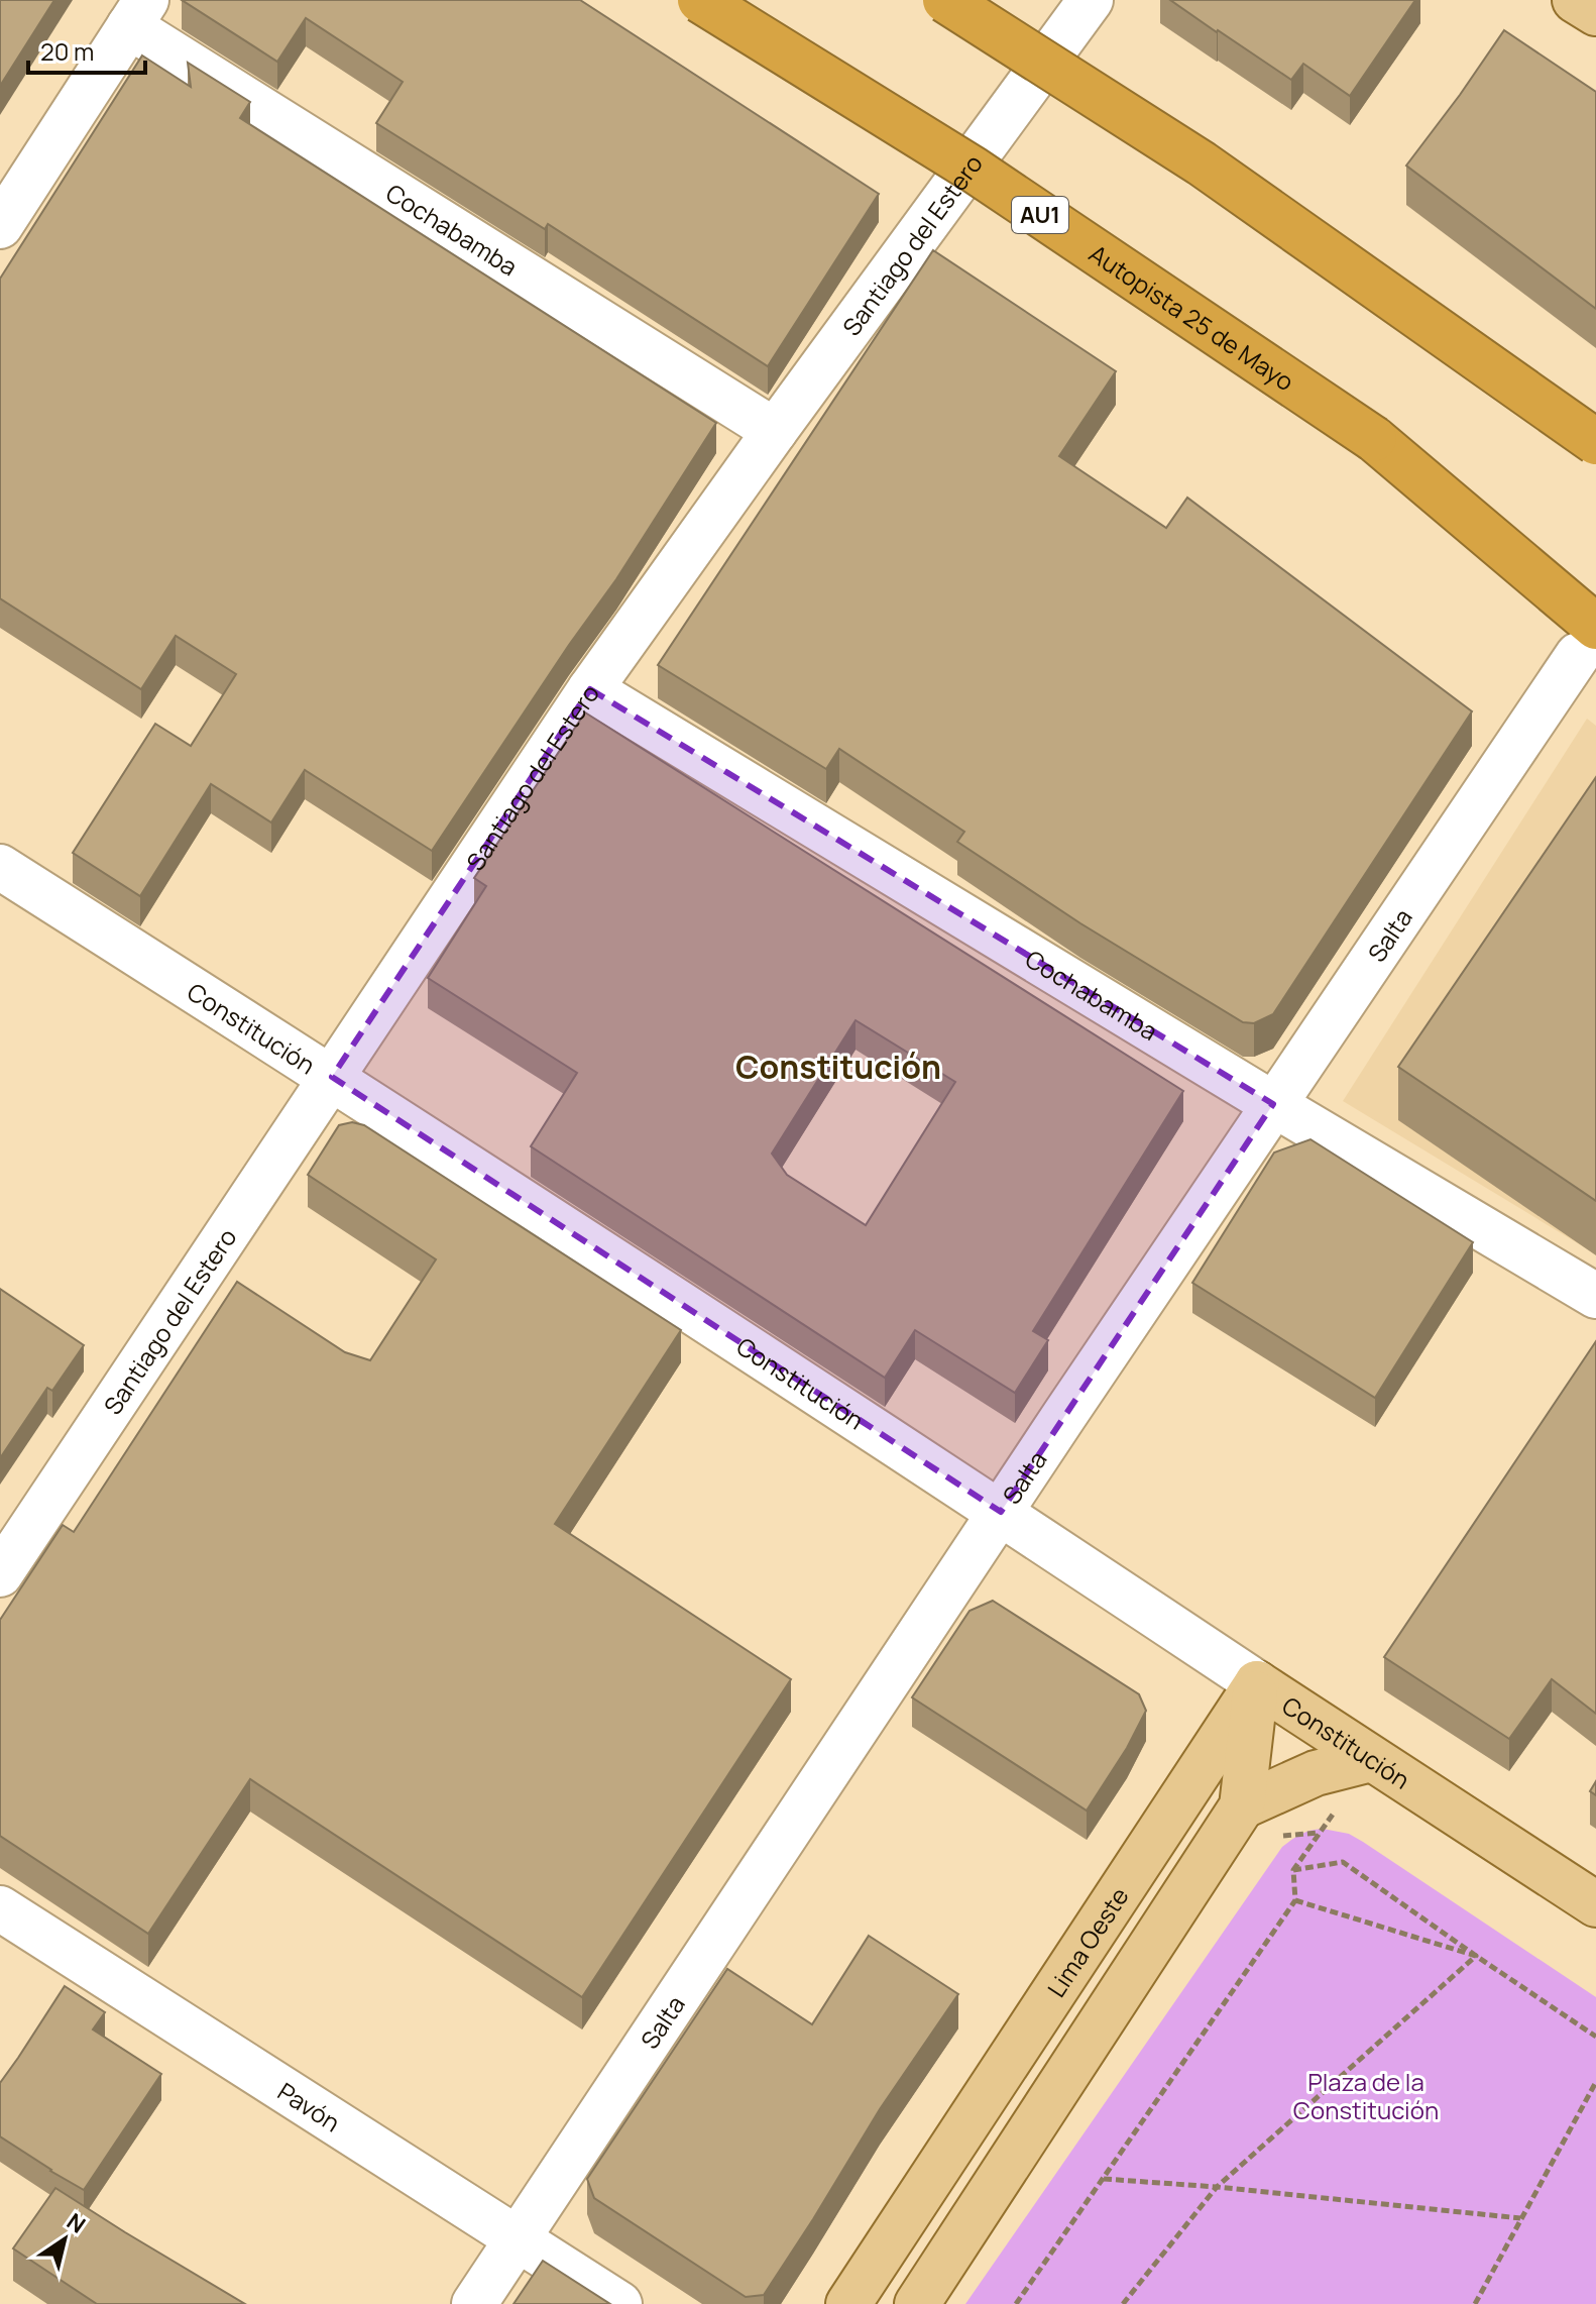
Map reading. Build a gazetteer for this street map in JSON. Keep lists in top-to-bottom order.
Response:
{
  "streets": {
    "highway": ["AU1", "Autopista 25 de Mayo"],
    "main road": ["Constitución", "Lima Oeste"],
    "street": [
      "Cochabamba",
      "Santiago del Estero",
      "Salta",
      "Pavón"
    ]
  },
  "crossings": [
    ["Cochabamba", "Santiago del Estero"],
    ["Cochabamba", "Salta"],
    ["Santiago del Estero", "Constitución"],
    ["Salta", "Constitución"],
    ["Salta", "Pavón"],
    ["Constitución", "Lima Oeste"]
  ],
  "districts": ["Constitución"],
  "parks": ["Plaza de la Constitución"],
  "scale_bar": "20 m",
  "north": "top right"
}
